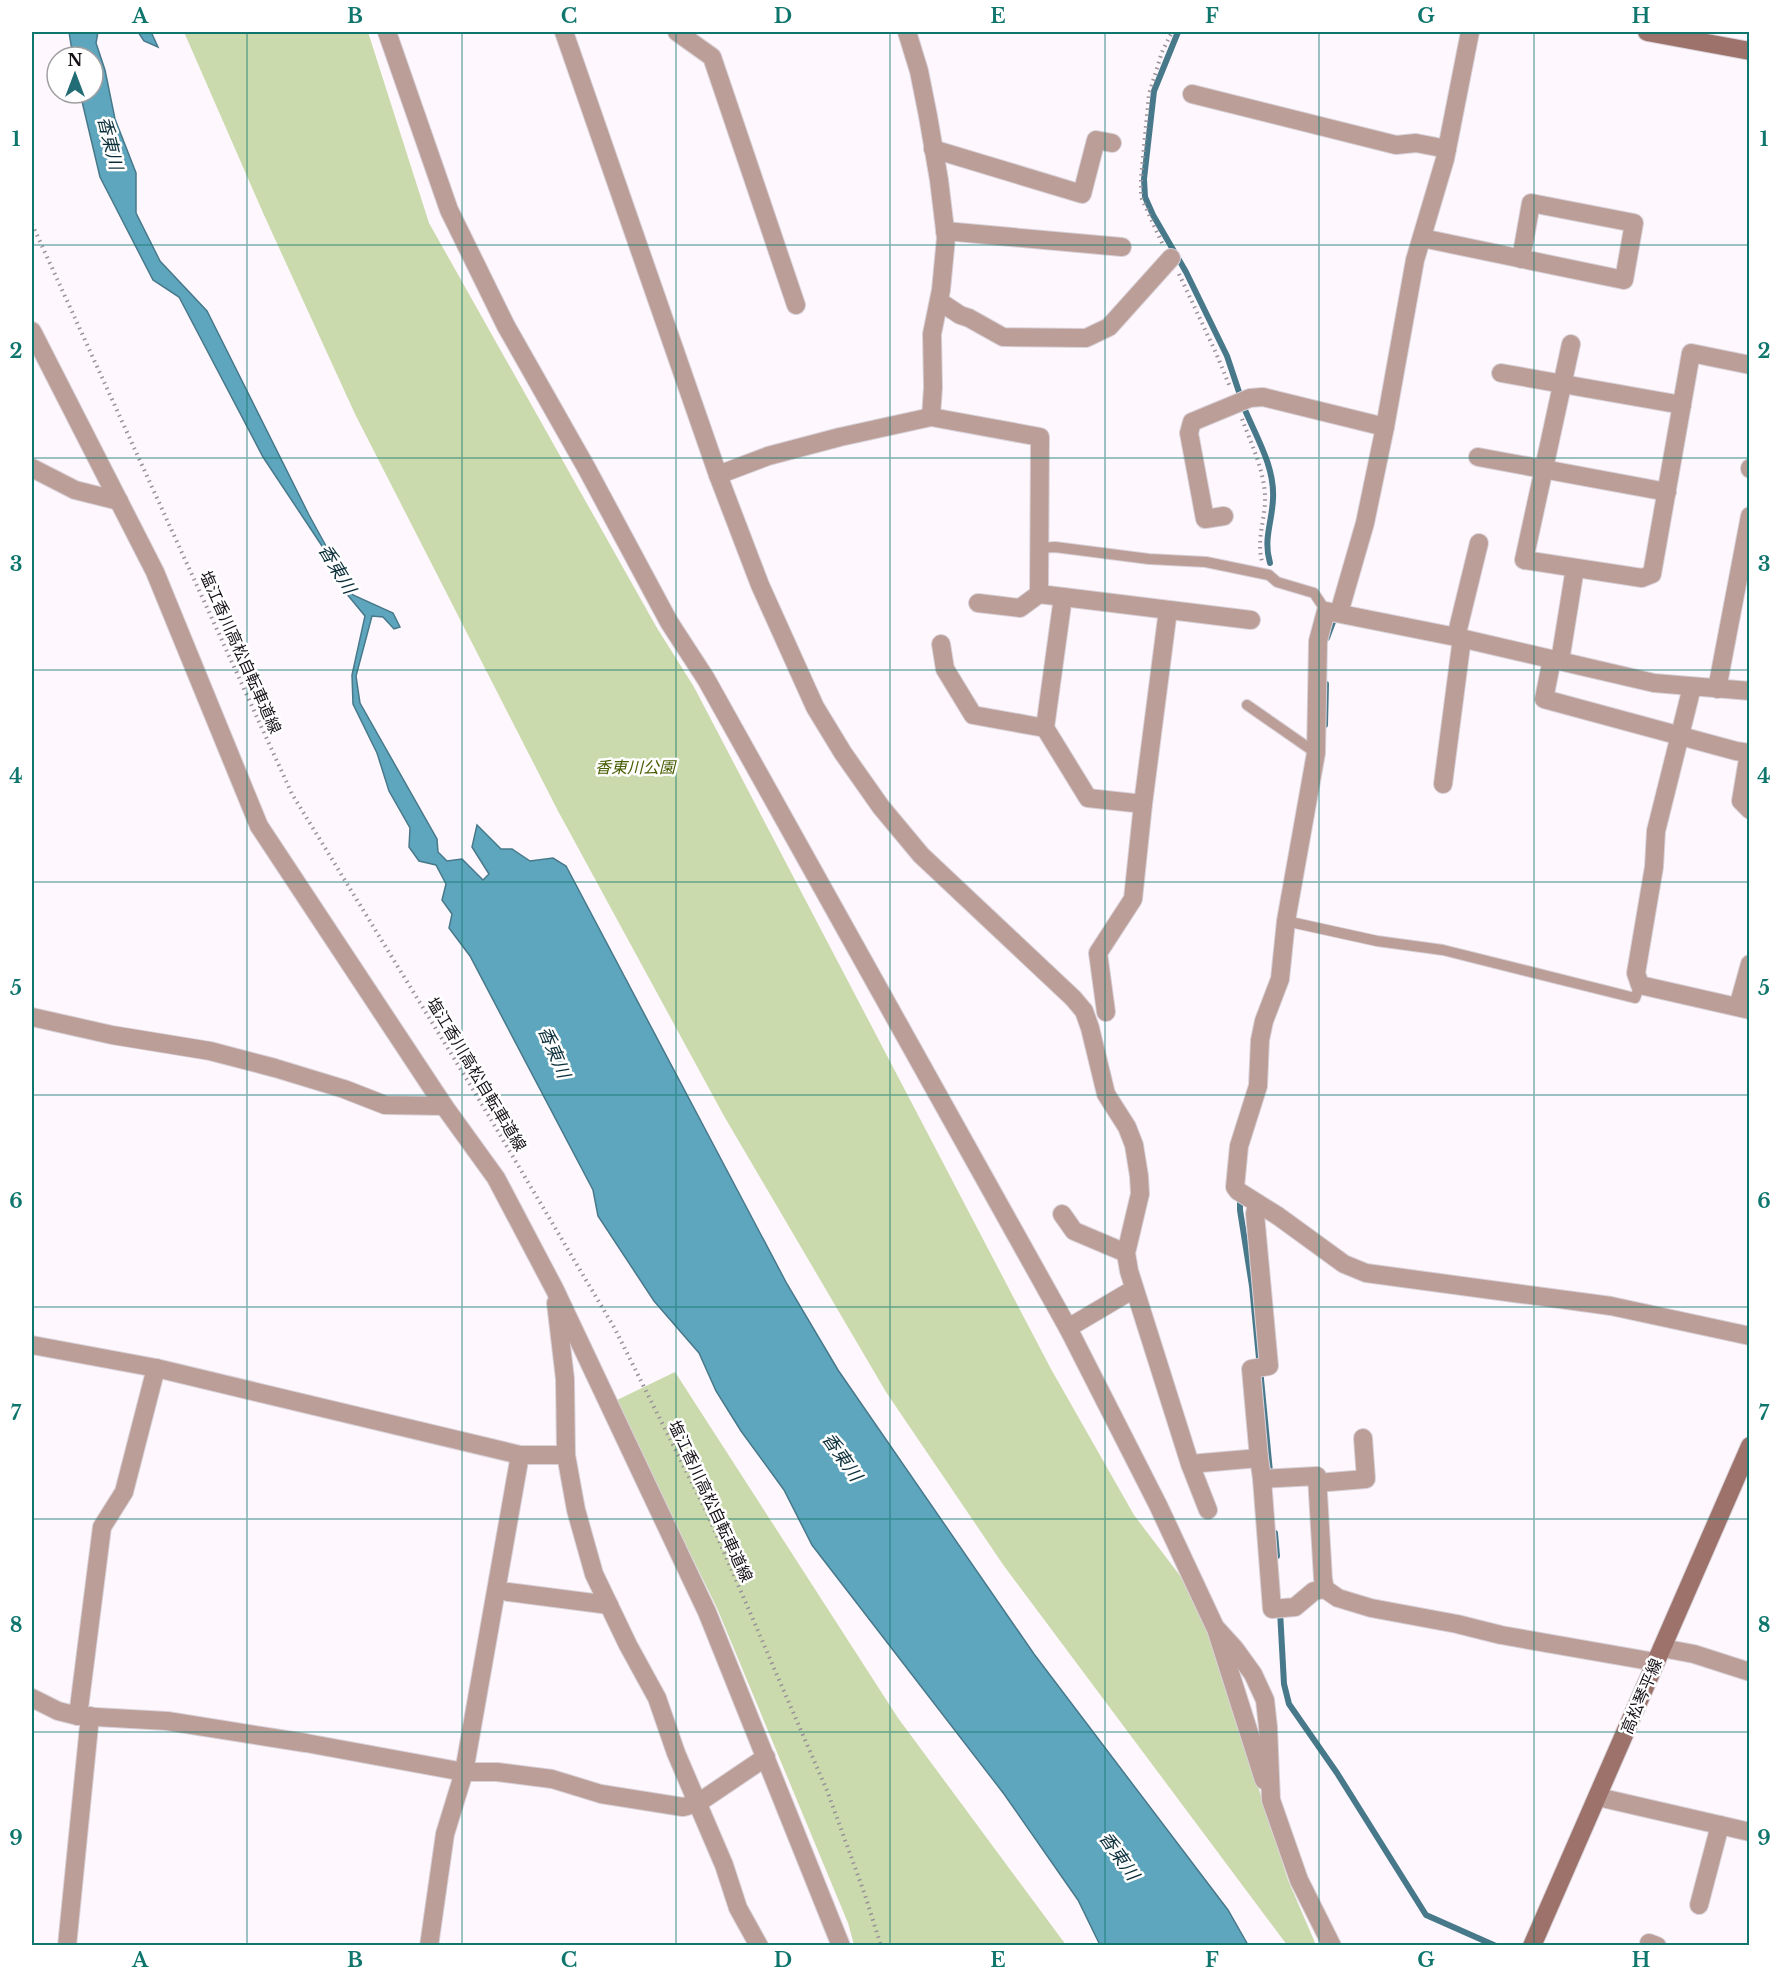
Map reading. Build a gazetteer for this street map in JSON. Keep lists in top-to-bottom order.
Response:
{
  "streets": {
    "main road": ["高松琴平線"],
    "path": ["塩江香川高松自転車道線"]
  },
  "water": ["香東川"],
  "parks": ["香東川公園"],
  "north": "top",
  "grid": {
    "columns": [
      "A",
      "B",
      "C",
      "D",
      "E",
      "F",
      "G",
      "H"
    ],
    "rows": [
      "1",
      "2",
      "3",
      "4",
      "5",
      "6",
      "7",
      "8",
      "9"
    ]
  }
}
